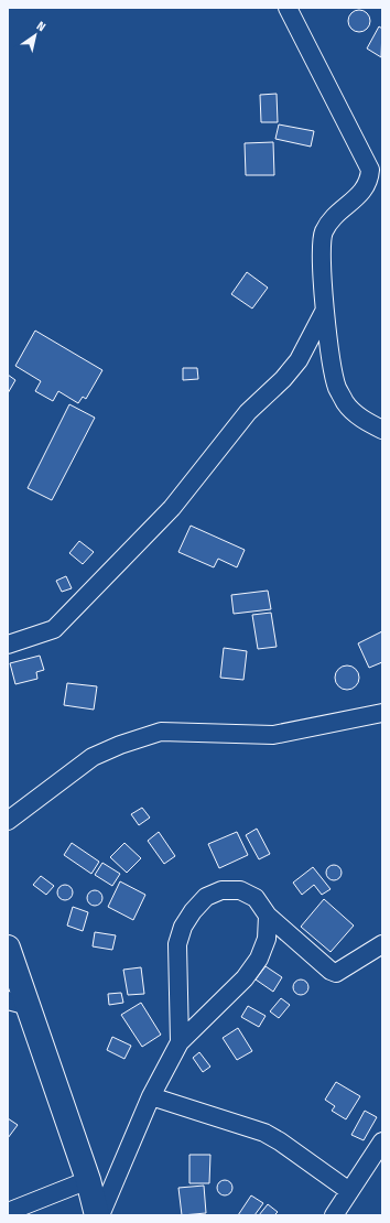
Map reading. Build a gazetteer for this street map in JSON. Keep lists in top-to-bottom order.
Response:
{
  "north": "top right"
}
